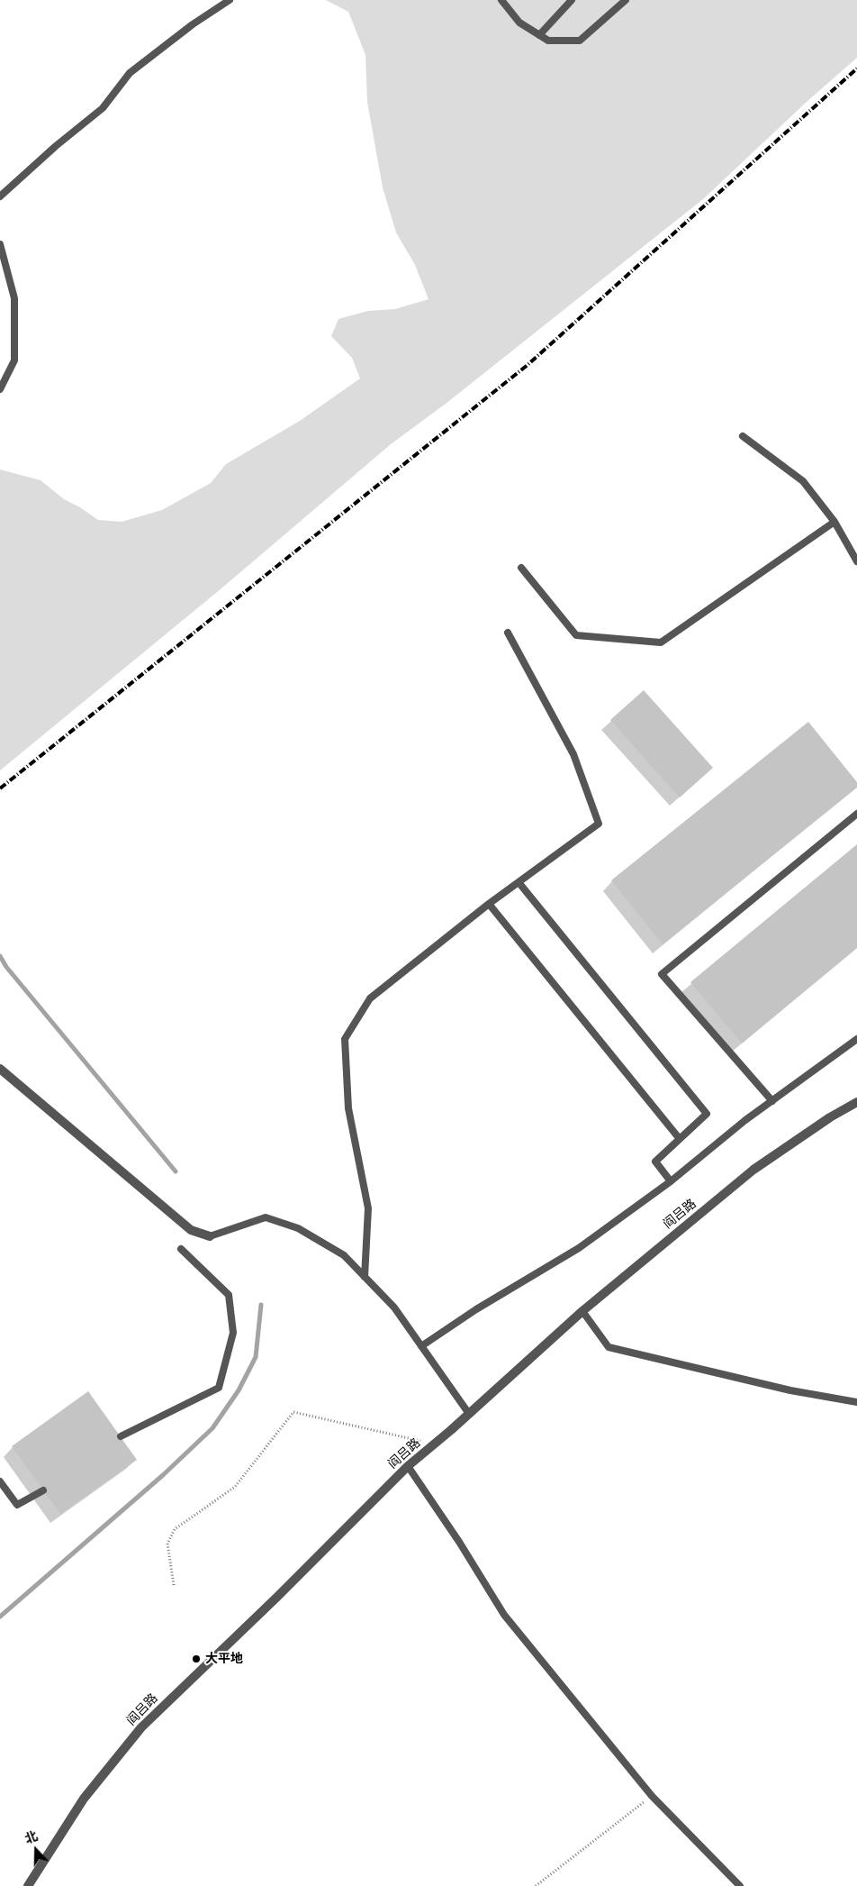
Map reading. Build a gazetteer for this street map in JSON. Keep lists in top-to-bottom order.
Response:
{
  "streets": {
    "street": ["阎吕路"]
  },
  "places": ["大平地"],
  "north": "top"
}
